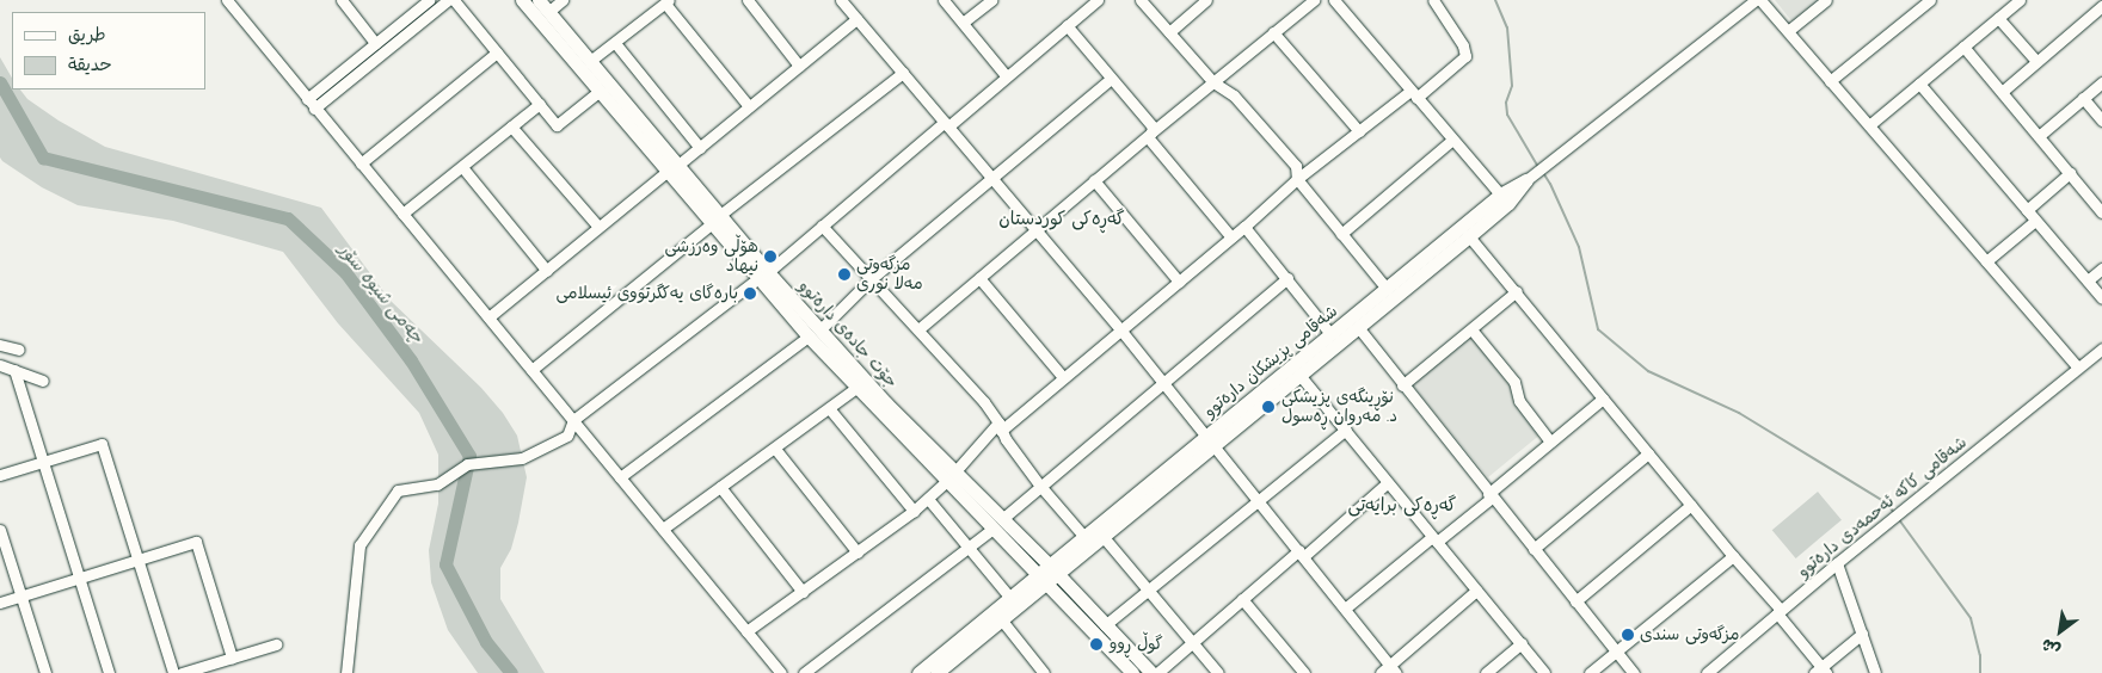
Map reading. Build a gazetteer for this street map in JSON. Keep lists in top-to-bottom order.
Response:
{
  "streets": {
    "main road": ["جۆت جادەی دارەتوو", "شەقامی پزیشکان دارەتوو"],
    "street": ["شەقامی کاکە ئەحمەدی دارەتوو"]
  },
  "crossings": [
    ["جۆت جادەی دارەتوو", "شەقامی پزیشکان دارەتوو"]
  ],
  "districts": ["گەڕەکی کوردستان", "گەڕەکی برایەتی"],
  "water": ["چەمی شیوە سۆر"],
  "places": [
    "هۆڵی وەرزشی نیهاد",
    "مزگەوتی مەلا نوری",
    "بارەگای یەکگرتووی ئیسلامی",
    "نۆڕینگەی پزیشکی د. مەروان ڕەسول",
    "مزگەوتی سندی",
    "گوڵ ڕوو"
  ],
  "legend": ["طريق", "حديقة"],
  "north": "bottom left"
}
